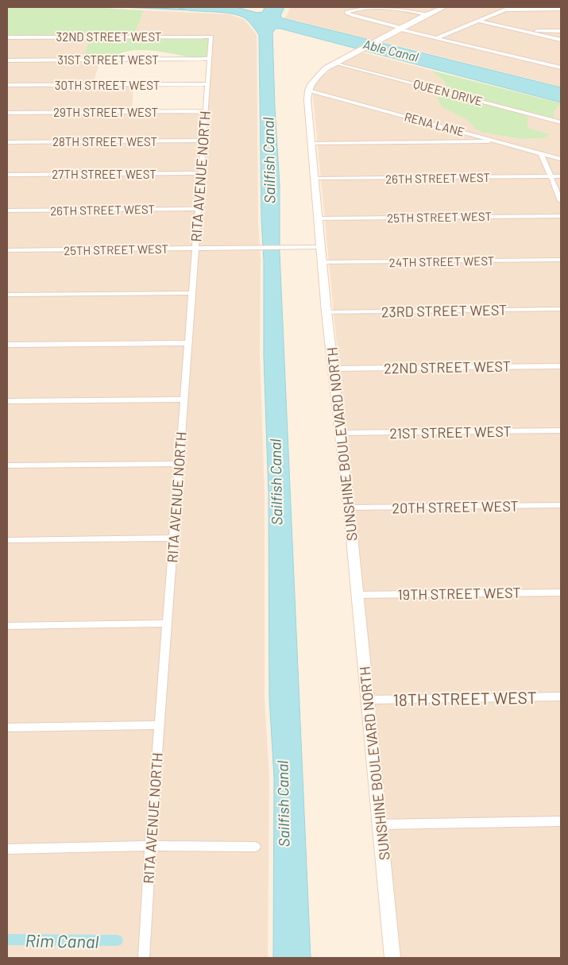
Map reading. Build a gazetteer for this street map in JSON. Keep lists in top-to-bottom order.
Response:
{
  "streets": {
    "street": [
      "32ND STREET WEST",
      "31ST STREET WEST",
      "30TH STREET WEST",
      "QUEEN DRIVE",
      "29TH STREET WEST",
      "RENA LANE",
      "28TH STREET WEST",
      "27TH STREET WEST",
      "RITA AVENUE NORTH",
      "26TH STREET WEST",
      "25TH STREET WEST",
      "24TH STREET WEST",
      "23RD STREET WEST",
      "22ND STREET WEST",
      "21ST STREET WEST",
      "SUNSHINE BOULEVARD NORTH",
      "20TH STREET WEST",
      "19TH STREET WEST",
      "18TH STREET WEST"
    ]
  },
  "crossings": [
    ["32ND STREET WEST", "RITA AVENUE NORTH"],
    ["31ST STREET WEST", "RITA AVENUE NORTH"],
    ["30TH STREET WEST", "RITA AVENUE NORTH"],
    ["29TH STREET WEST", "RITA AVENUE NORTH"],
    ["RENA LANE", "SUNSHINE BOULEVARD NORTH"],
    ["28TH STREET WEST", "RITA AVENUE NORTH"],
    ["27TH STREET WEST", "RITA AVENUE NORTH"],
    ["RITA AVENUE NORTH", "26TH STREET WEST"],
    ["RITA AVENUE NORTH", "25TH STREET WEST"],
    ["26TH STREET WEST", "SUNSHINE BOULEVARD NORTH"],
    ["25TH STREET WEST", "SUNSHINE BOULEVARD NORTH"],
    ["24TH STREET WEST", "SUNSHINE BOULEVARD NORTH"],
    ["23RD STREET WEST", "SUNSHINE BOULEVARD NORTH"],
    ["22ND STREET WEST", "SUNSHINE BOULEVARD NORTH"],
    ["21ST STREET WEST", "SUNSHINE BOULEVARD NORTH"],
    ["SUNSHINE BOULEVARD NORTH", "20TH STREET WEST"],
    ["SUNSHINE BOULEVARD NORTH", "19TH STREET WEST"],
    ["SUNSHINE BOULEVARD NORTH", "18TH STREET WEST"]
  ],
  "water": ["Able Canal", "Sailfish Canal", "Rim Canal"]
}
